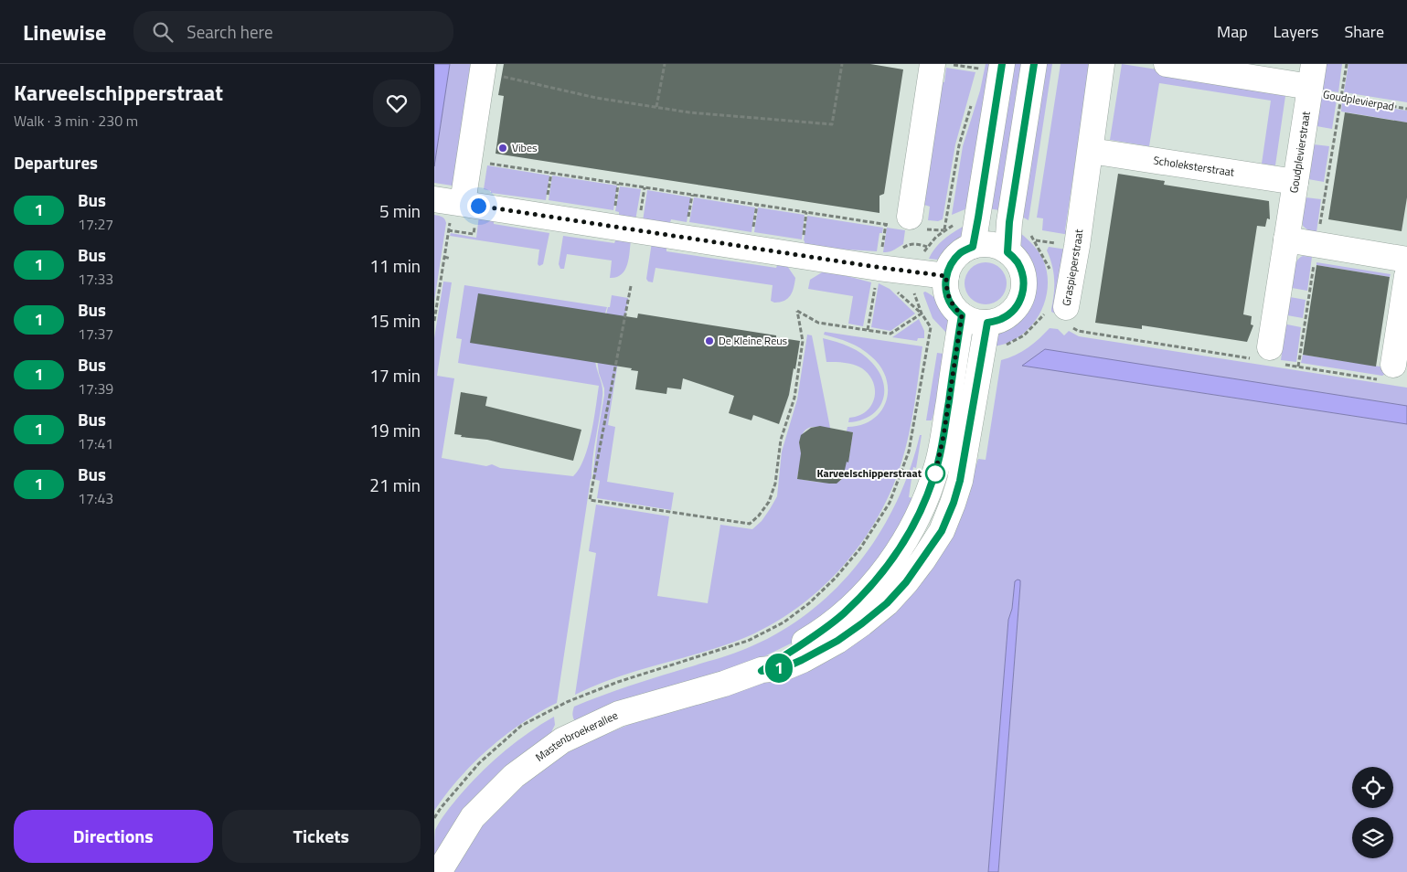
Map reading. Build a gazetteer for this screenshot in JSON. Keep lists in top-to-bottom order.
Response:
{
  "streets": {
    "main road": [
      "Goudplevierstraat",
      "Scholeksterstraat",
      "Graspieperstraat",
      "Mastenbroekerallee"
    ],
    "path": ["Goudplevierpad"]
  },
  "crossings": [
    ["Goudplevierpad", "Goudplevierstraat"],
    ["Goudplevierstraat", "Scholeksterstraat"],
    ["Goudplevierstraat", "Graspieperstraat"],
    ["Scholeksterstraat", "Graspieperstraat"]
  ],
  "places": ["Vibes", "De Kleine Reus", "Karveelschipperstraat"],
  "lines": ["bus line 1"],
  "page": {
    "header": "Linewise",
    "search": "Search here",
    "nav": ["Map", "Layers", "Share"],
    "heading": [
      ["Karveelschipperstraat", "Walk · 3 min · 230 m"],
      "Departures"
    ],
    "on_map": "1",
    "list": [
      {
        "mark": "1",
        "name": "Bus",
        "note": "17:27",
        "value": "5 min"
      },
      {
        "mark": "1",
        "name": "Bus",
        "note": "17:33",
        "value": "11 min"
      },
      {
        "mark": "1",
        "name": "Bus",
        "note": "17:37",
        "value": "15 min"
      },
      {
        "mark": "1",
        "name": "Bus",
        "note": "17:39",
        "value": "17 min"
      },
      {
        "mark": "1",
        "name": "Bus",
        "note": "17:41",
        "value": "19 min"
      },
      {
        "mark": "1",
        "name": "Bus",
        "note": "17:43",
        "value": "21 min"
      }
    ],
    "buttons": ["Directions", "Tickets"]
  }
}
